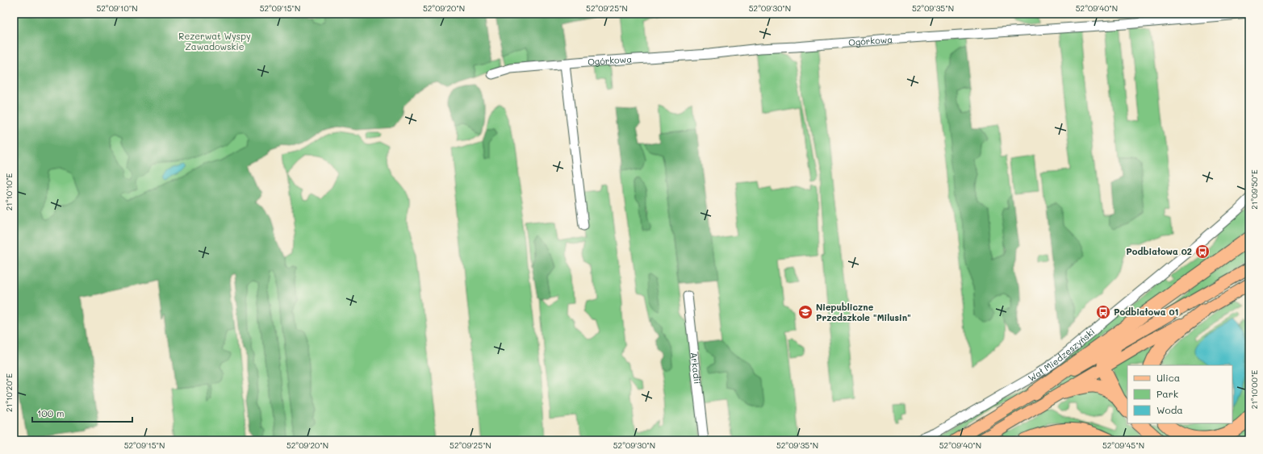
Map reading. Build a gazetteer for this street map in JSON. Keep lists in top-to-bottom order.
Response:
{
  "streets": {
    "main road": ["Wał Miedzeszyński"],
    "street": ["Ogórkowa", "Arkadii"]
  },
  "parks": ["Rezerwat Wyspy Zawadowskie"],
  "places": {
    "bus stop": ["Podbiałowa 02", "Podbiałowa 01"],
    "school or university": ["Niepubliczne Przedszkole \"Milusin\""]
  },
  "legend": ["Ulica", "Park", "Woda"],
  "scale_bar": "100 m",
  "coordinates": [
    "52°09'10\"N",
    "52°09'15\"N",
    "52°09'20\"N",
    "52°09'25\"N",
    "52°09'30\"N",
    "52°09'35\"N",
    "52°09'40\"N",
    "21°09'50\"E",
    "21°10'10\"E",
    "21°10'00\"E",
    "21°10'20\"E",
    "52°09'45\"N"
  ]
}
